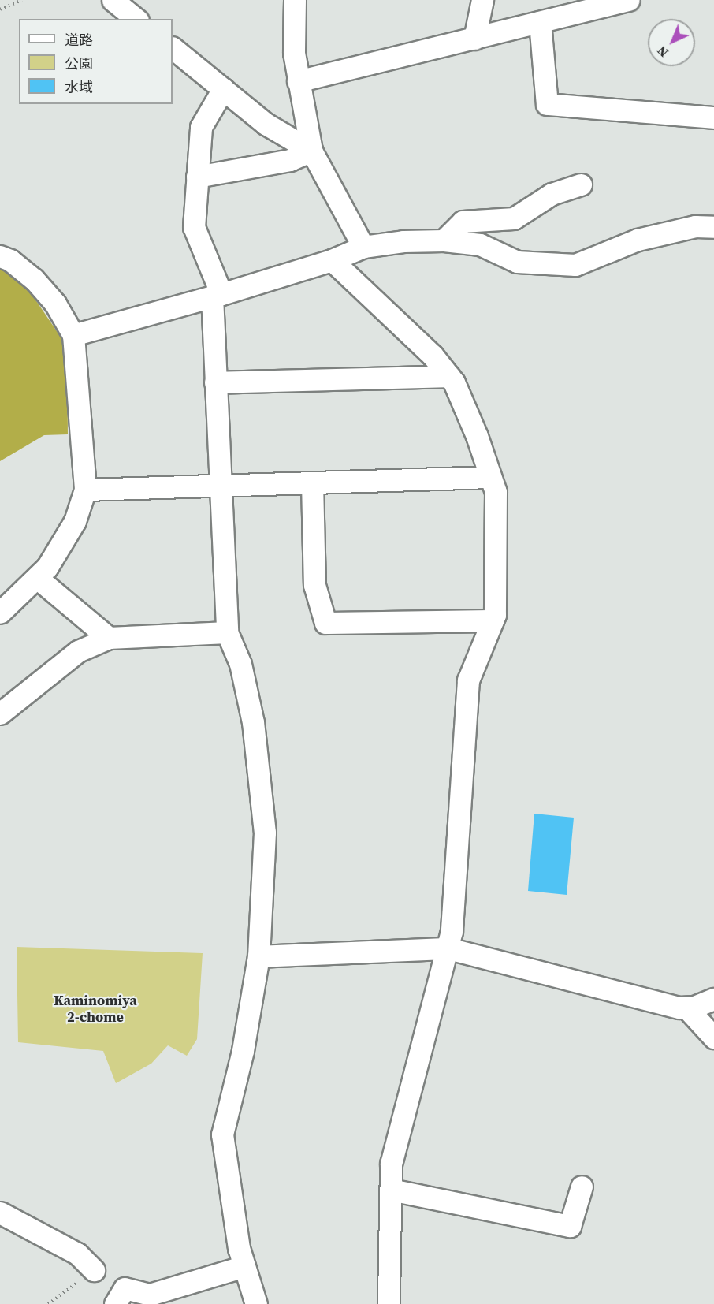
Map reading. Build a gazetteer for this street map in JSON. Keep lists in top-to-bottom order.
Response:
{
  "districts": ["Kaminomiya 2-chome"],
  "legend": ["道路", "公園", "水域"],
  "north": "bottom left"
}
